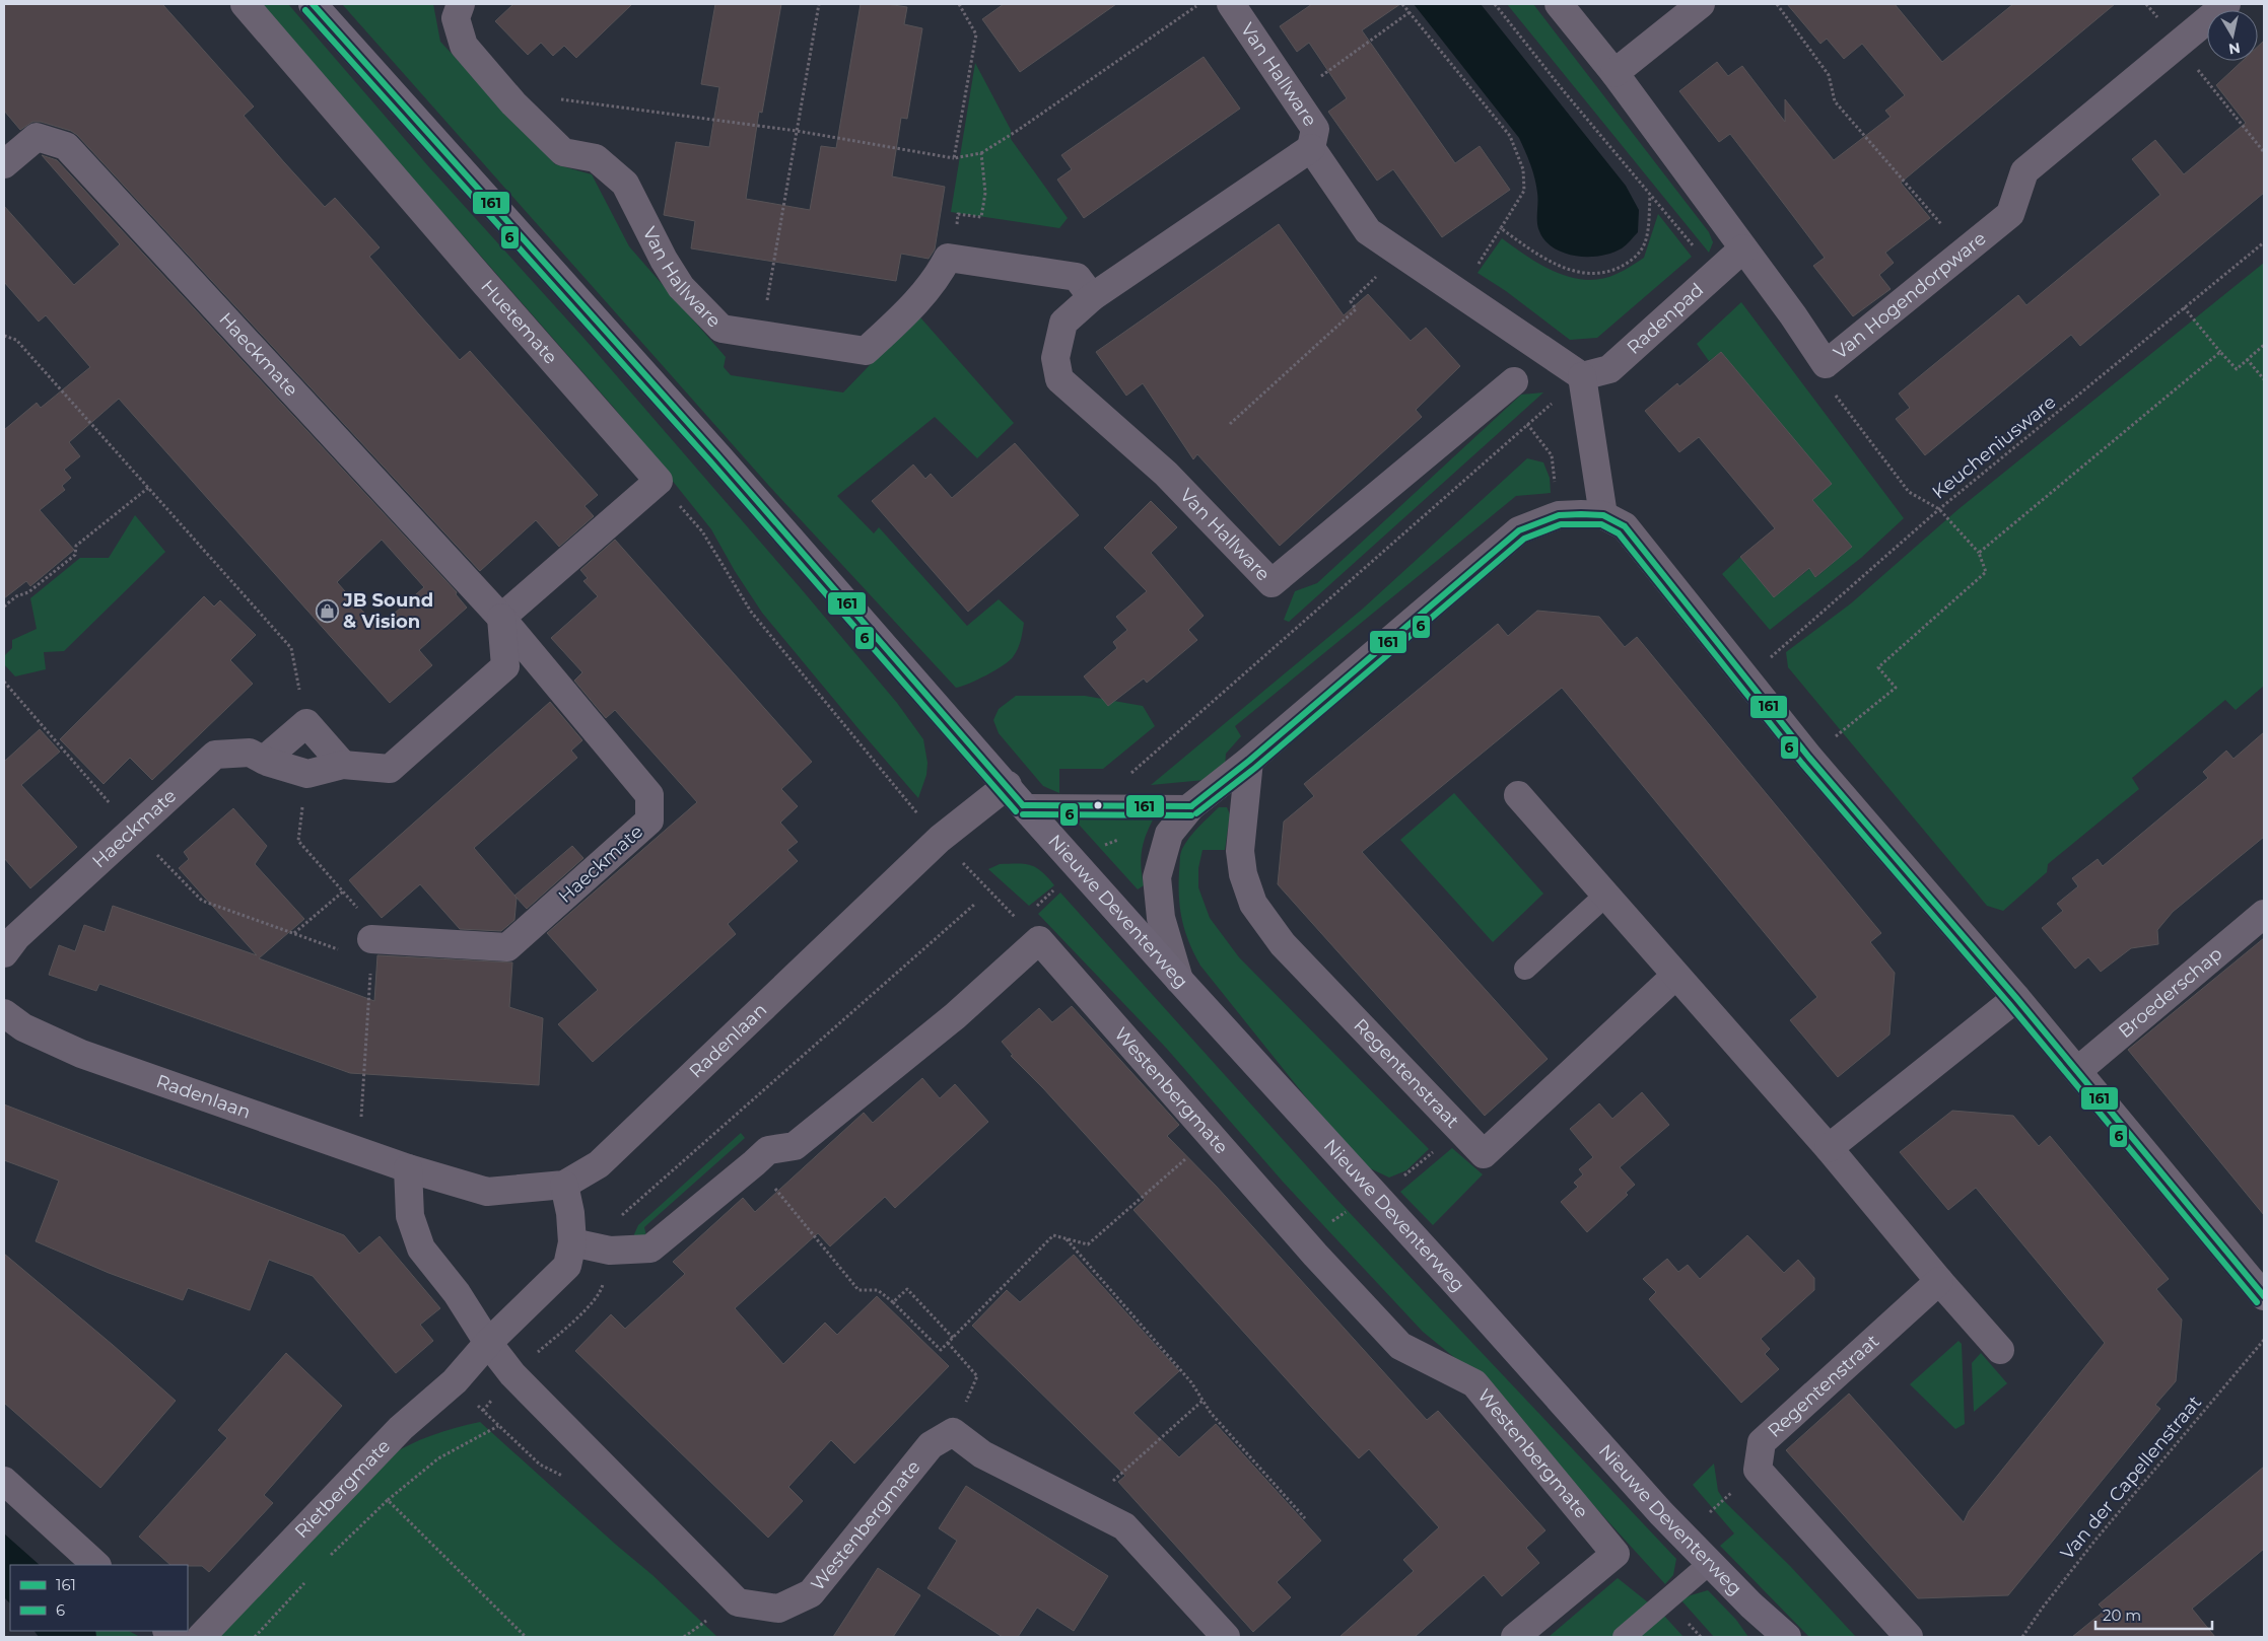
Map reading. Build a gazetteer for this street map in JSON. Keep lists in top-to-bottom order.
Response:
{
  "streets": {
    "main road": ["Nieuwe Deventerweg"],
    "street": [
      "Van Hallware",
      "Van Hogendorpware",
      "Radenpad",
      "Huetemate",
      "Haeckmate",
      "Broederschap",
      "Radenlaan",
      "Regentenstraat",
      "Westenbergmate",
      "Rietbergmate"
    ],
    "path": ["Keucheniusware", "Van der Capellenstraat"]
  },
  "crossings": [
    ["Van Hallware", "Radenpad"],
    ["Van Hogendorpware", "Radenpad"],
    ["Nieuwe Deventerweg", "Radenlaan"],
    ["Westenbergmate", "Rietbergmate"]
  ],
  "places": {
    "shop": ["JB Sound & Vision"]
  },
  "lines": ["transit line 161", "transit line 6"],
  "legend": ["161", "6"],
  "scale_bar": "20 m",
  "north": "bottom"
}
